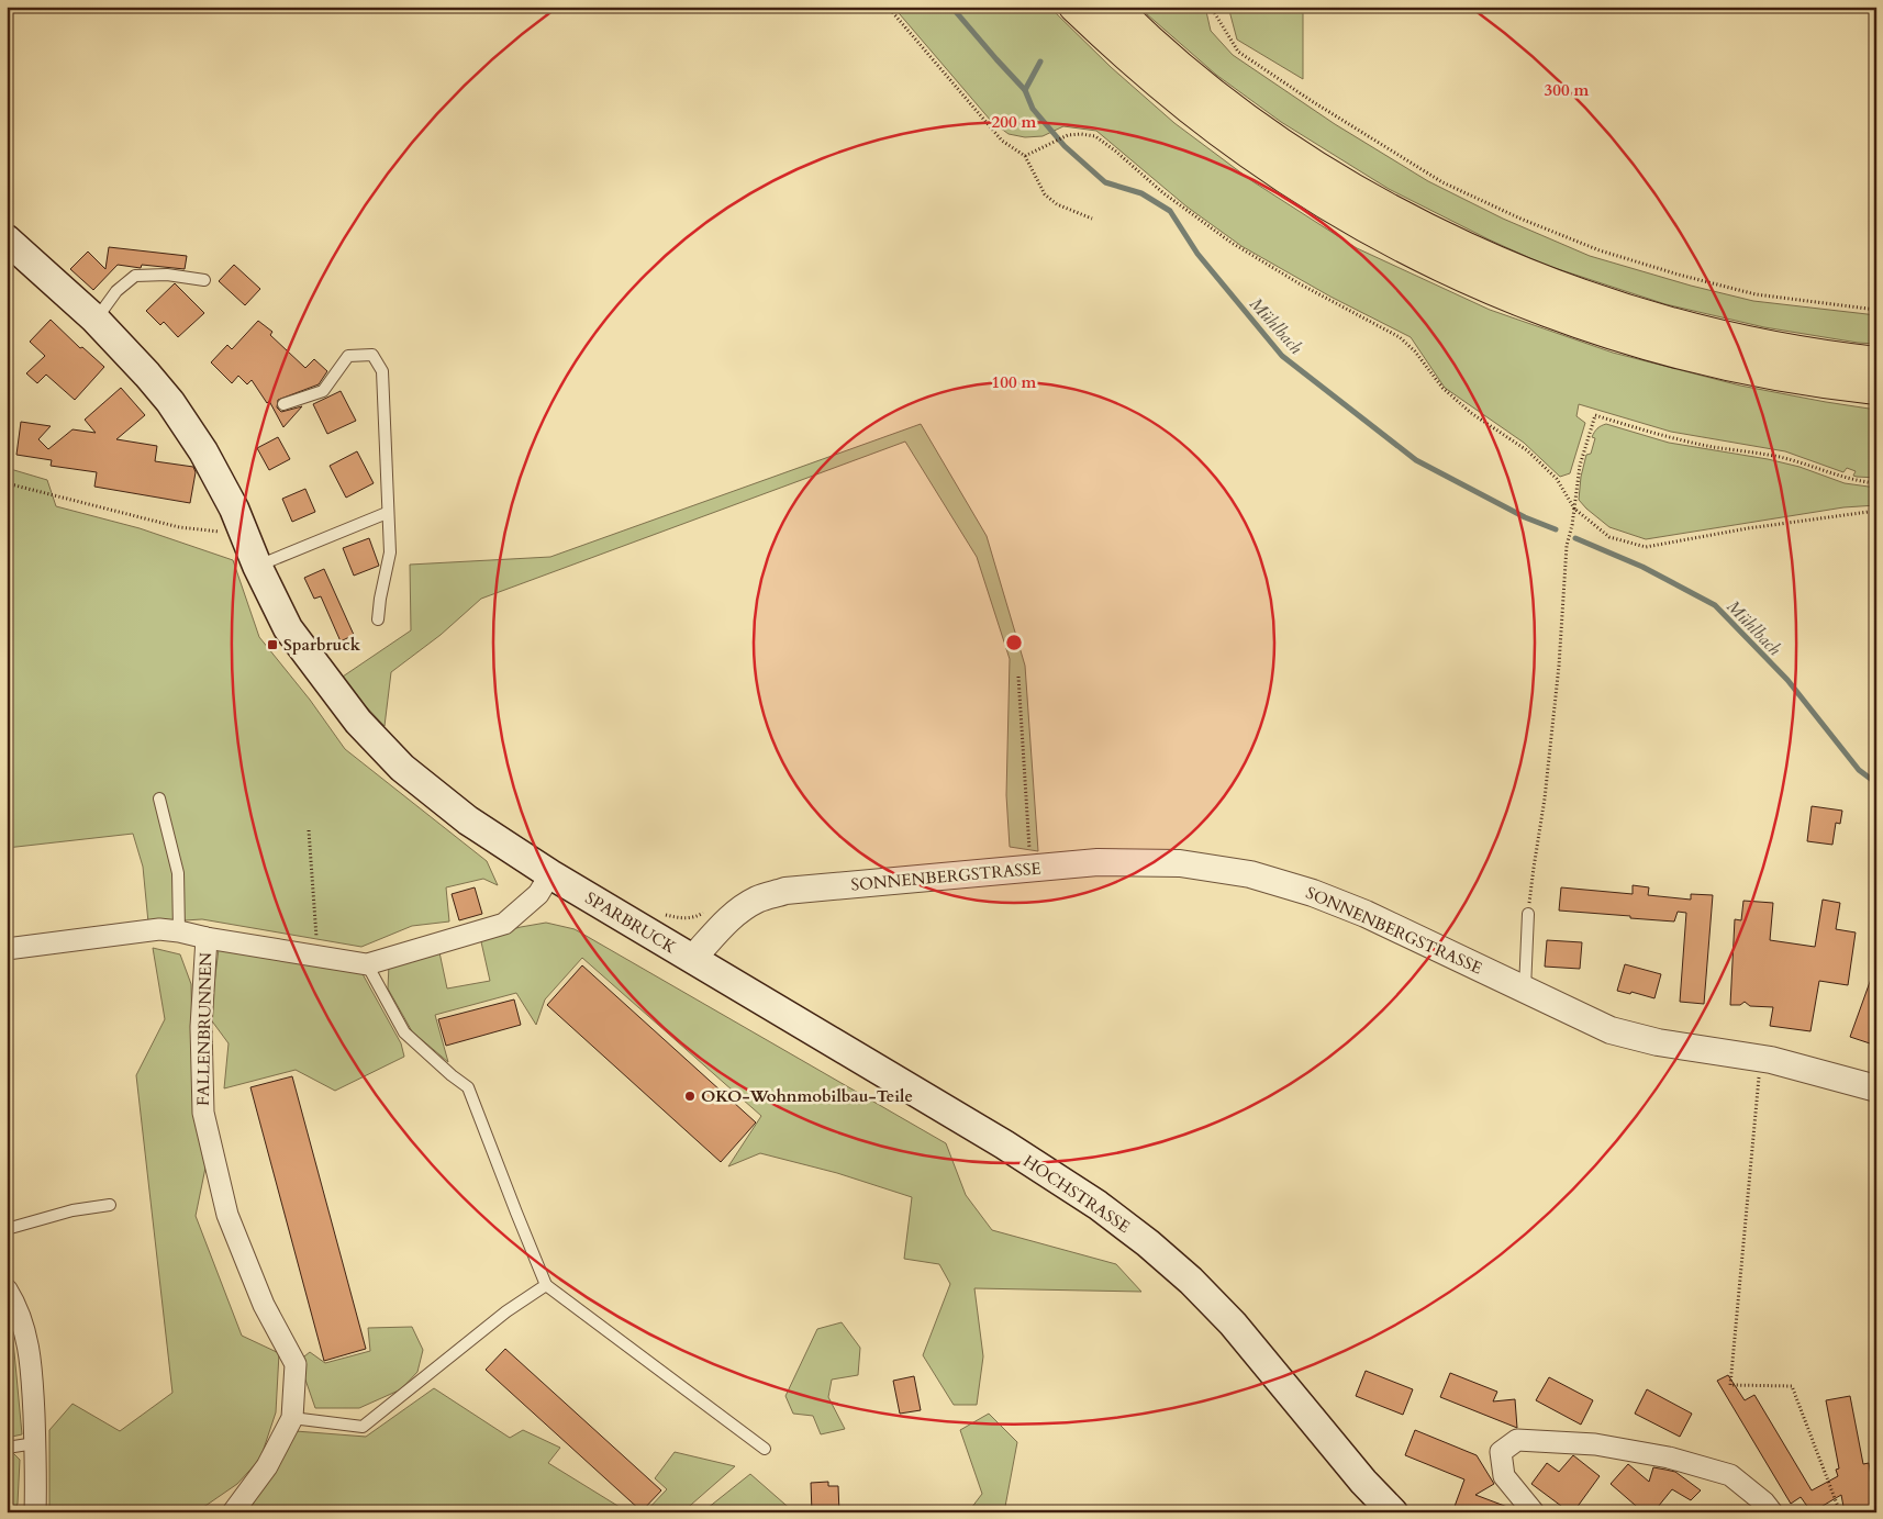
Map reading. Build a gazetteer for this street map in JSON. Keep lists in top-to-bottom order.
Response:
{
  "streets": {
    "main road": ["SPARBRUCK", "HOCHSTRASSE"],
    "street": ["SONNENBERGSTRASSE", "FALLENBRUNNEN"]
  },
  "crossings": [
    ["SONNENBERGSTRASSE", "SPARBRUCK"],
    ["SONNENBERGSTRASSE", "HOCHSTRASSE"],
    ["SPARBRUCK", "FALLENBRUNNEN"],
    ["SPARBRUCK", "HOCHSTRASSE"]
  ],
  "water": ["Mühlbach"],
  "places": {
    "transit": ["Sparbruck"],
    "other": ["OKO-Wohnmobilbau-Teile"]
  },
  "rings": ["300 m", "200 m", "100 m"]
}
